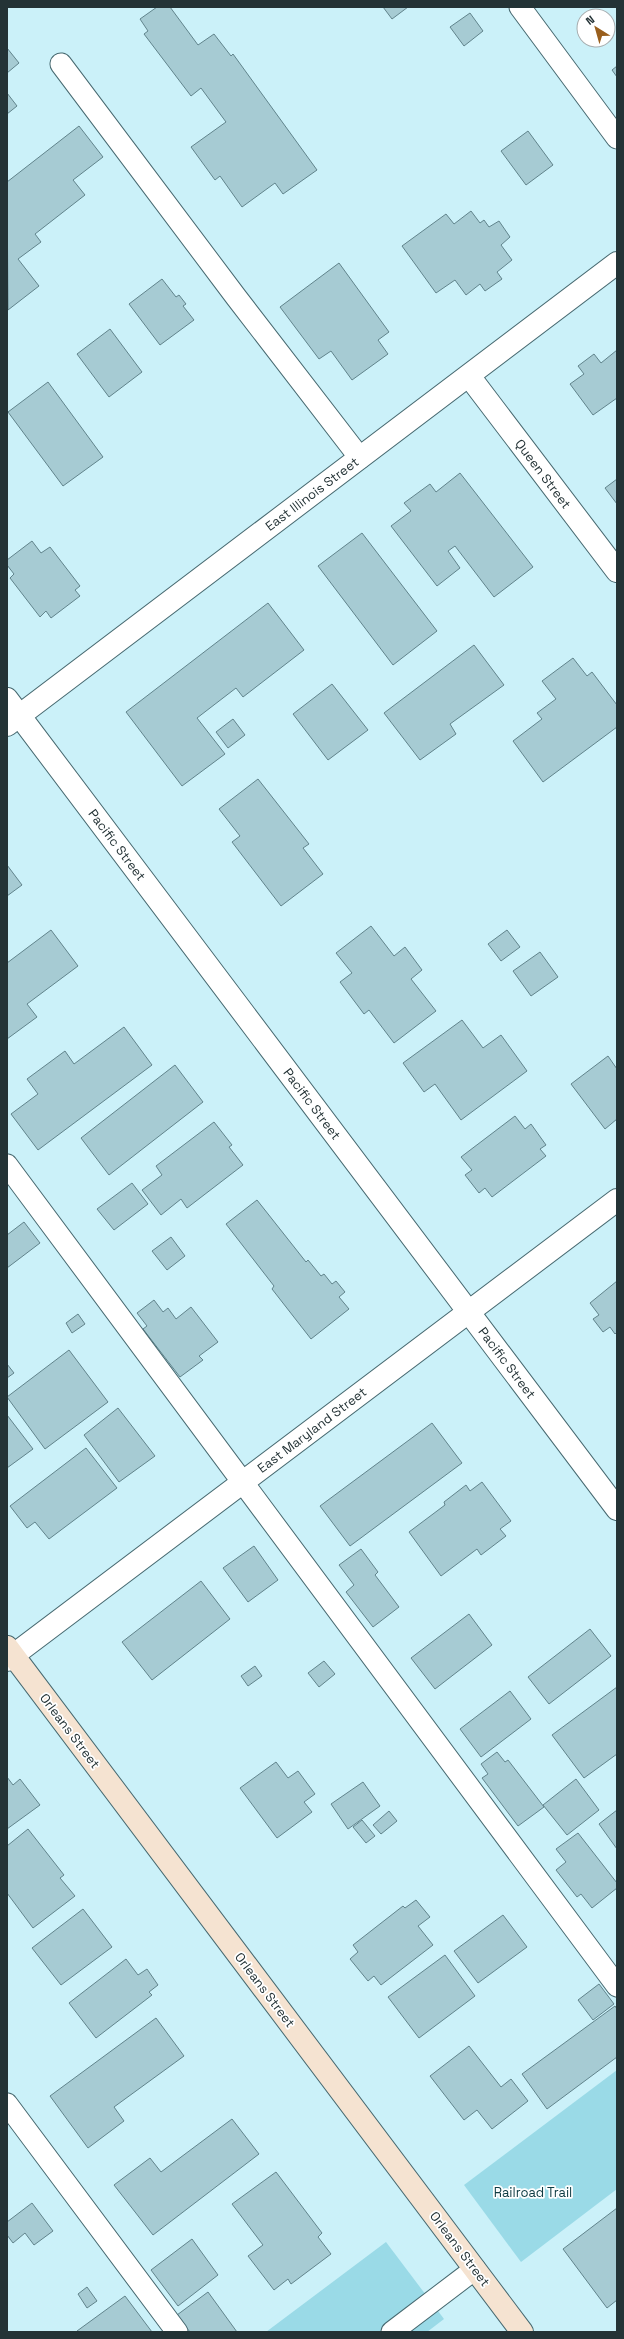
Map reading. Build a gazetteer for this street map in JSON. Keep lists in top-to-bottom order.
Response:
{
  "streets": {
    "main road": ["Orleans Street"],
    "street": [
      "Queen Street",
      "East Illinois Street",
      "Pacific Street",
      "East Maryland Street"
    ]
  },
  "crossings": [
    ["Queen Street", "East Illinois Street"],
    ["East Illinois Street", "Pacific Street"],
    ["Pacific Street", "East Maryland Street"],
    ["East Maryland Street", "Orleans Street"]
  ],
  "parks": ["Railroad Trail"],
  "north": "top left"
}
